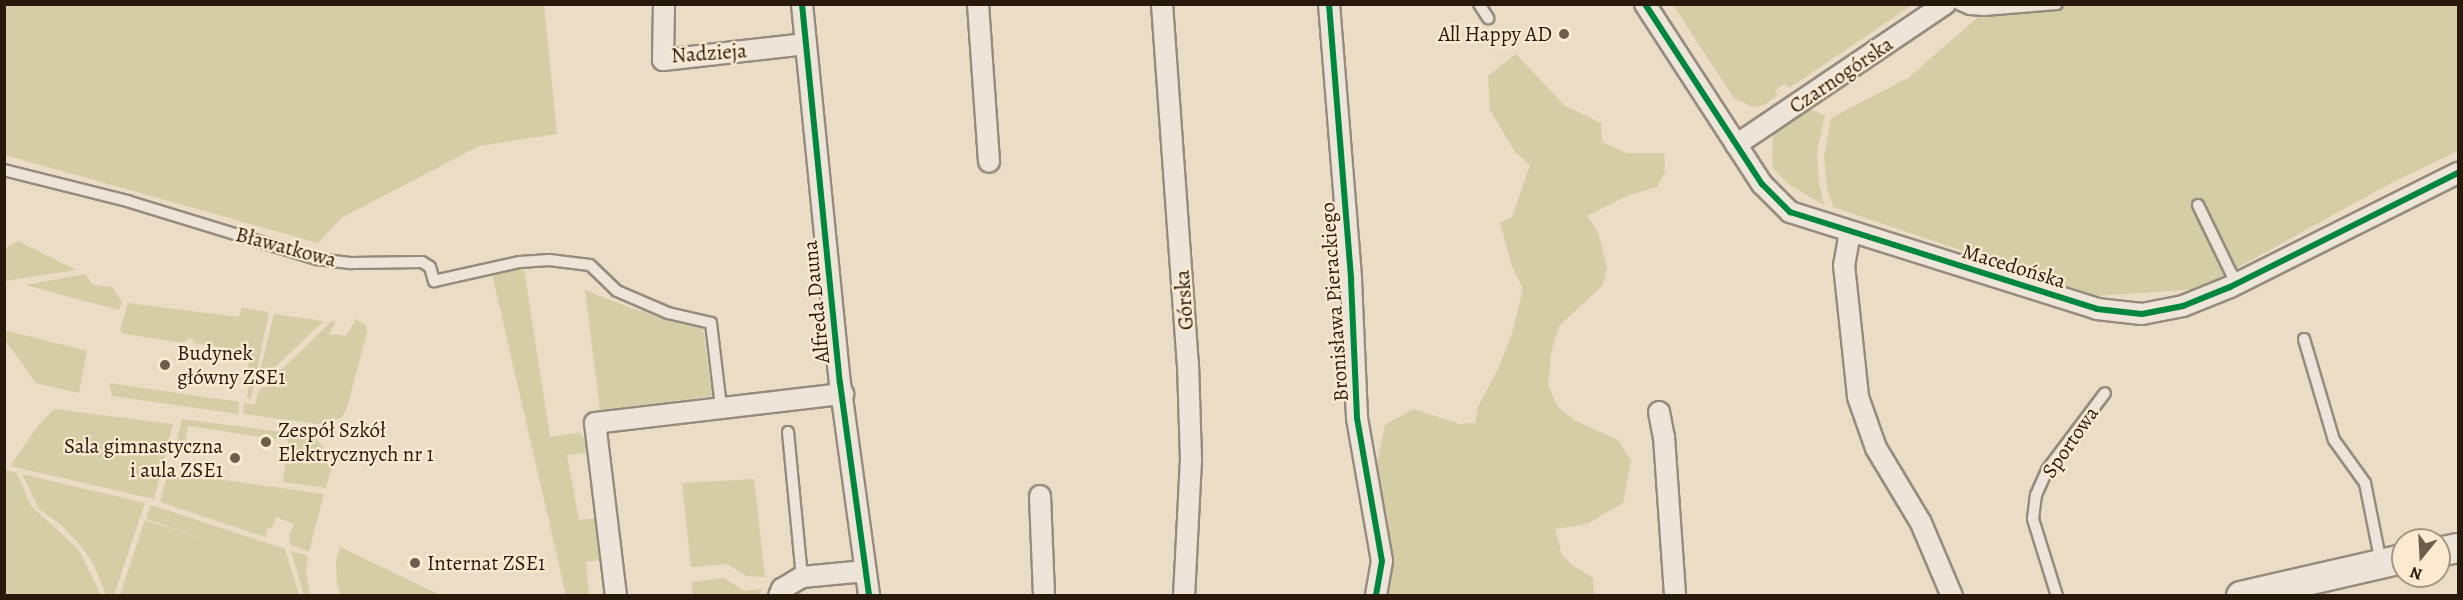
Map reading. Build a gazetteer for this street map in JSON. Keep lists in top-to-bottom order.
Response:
{
  "streets": {
    "street": [
      "Nadzieja",
      "Czarnogórska",
      "Macedońska",
      "Górska",
      "Alfreda Dauna",
      "Bronisława Pierackiego"
    ],
    "lane": ["Bławatkowa", "Sportowa"]
  },
  "crossings": [
    ["Nadzieja", "Alfreda Dauna"],
    ["Czarnogórska", "Macedońska"]
  ],
  "places": [
    "All Happy AD",
    "Budynek główny ZSE1",
    "Zespół Szkół Elektrycznych nr 1",
    "Sala gimnastyczna i aula ZSE1",
    "Internat ZSE1"
  ],
  "north": "bottom"
}
